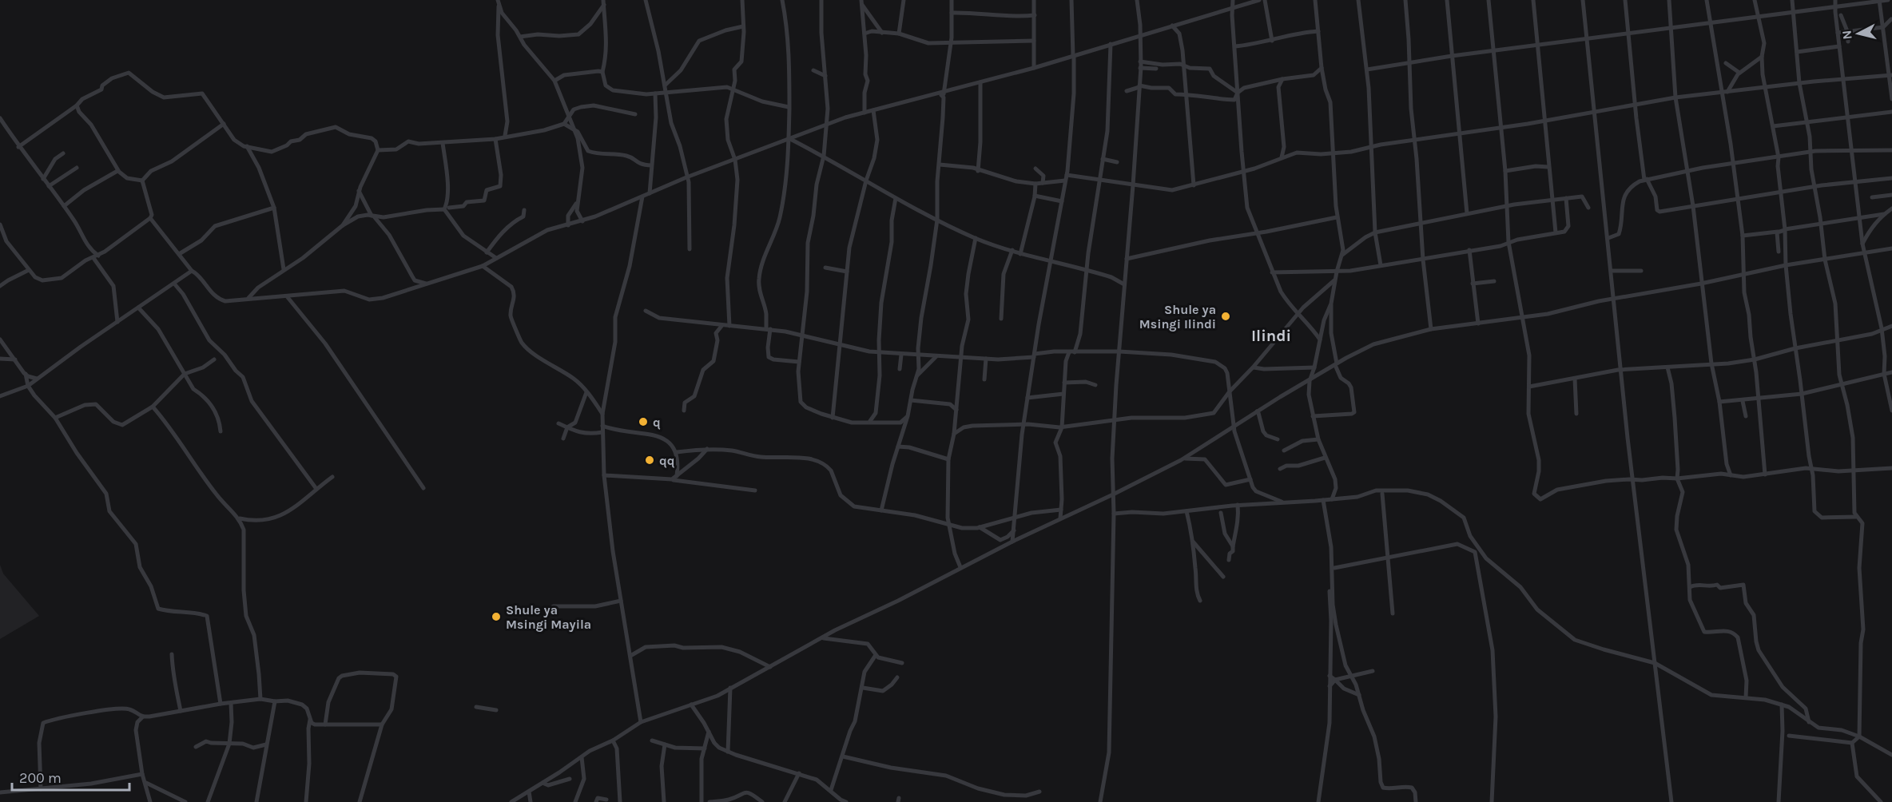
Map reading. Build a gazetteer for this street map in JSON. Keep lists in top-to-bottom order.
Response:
{
  "districts": ["Ilindi"],
  "places": [
    "Shule ya Msingi Ilindi",
    "q",
    "qq",
    "Shule ya Msingi Mayila"
  ],
  "scale_bar": "200 m",
  "north": "left"
}
